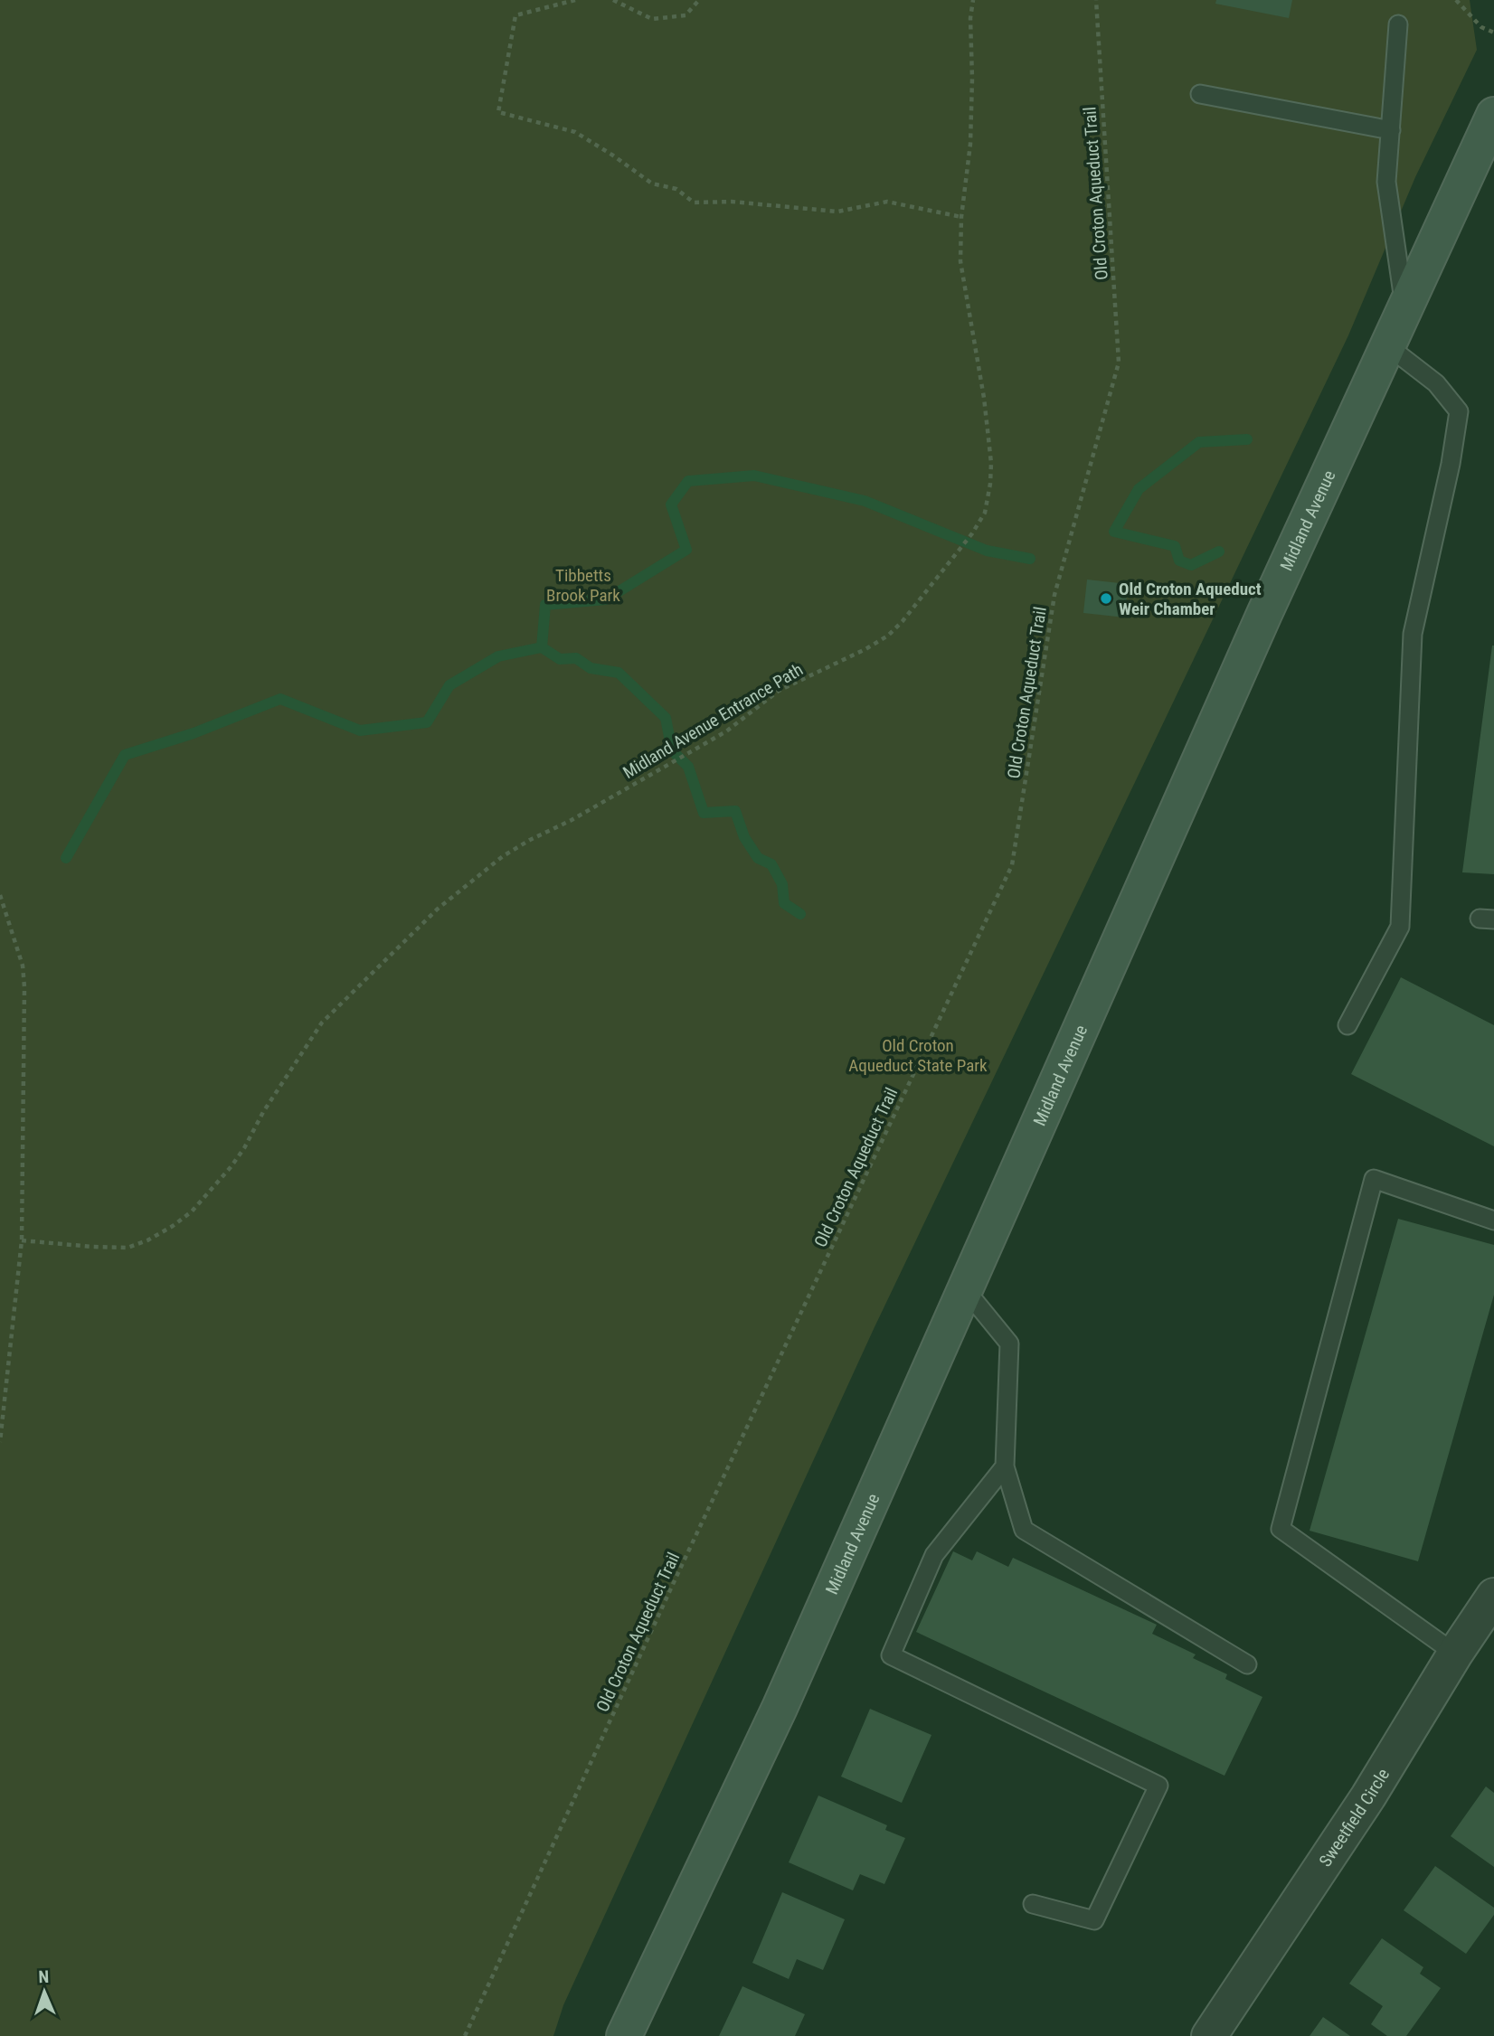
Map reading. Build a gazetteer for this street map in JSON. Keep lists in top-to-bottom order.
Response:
{
  "streets": {
    "street": ["Midland Avenue", "Sweetfield Circle"],
    "path": ["Old Croton Aqueduct Trail", "Midland Avenue Entrance Path"]
  },
  "parks": ["Tibbetts Brook Park", "Old Croton Aqueduct State Park"],
  "places": ["Old Croton Aqueduct Weir Chamber"],
  "north": "top"
}
